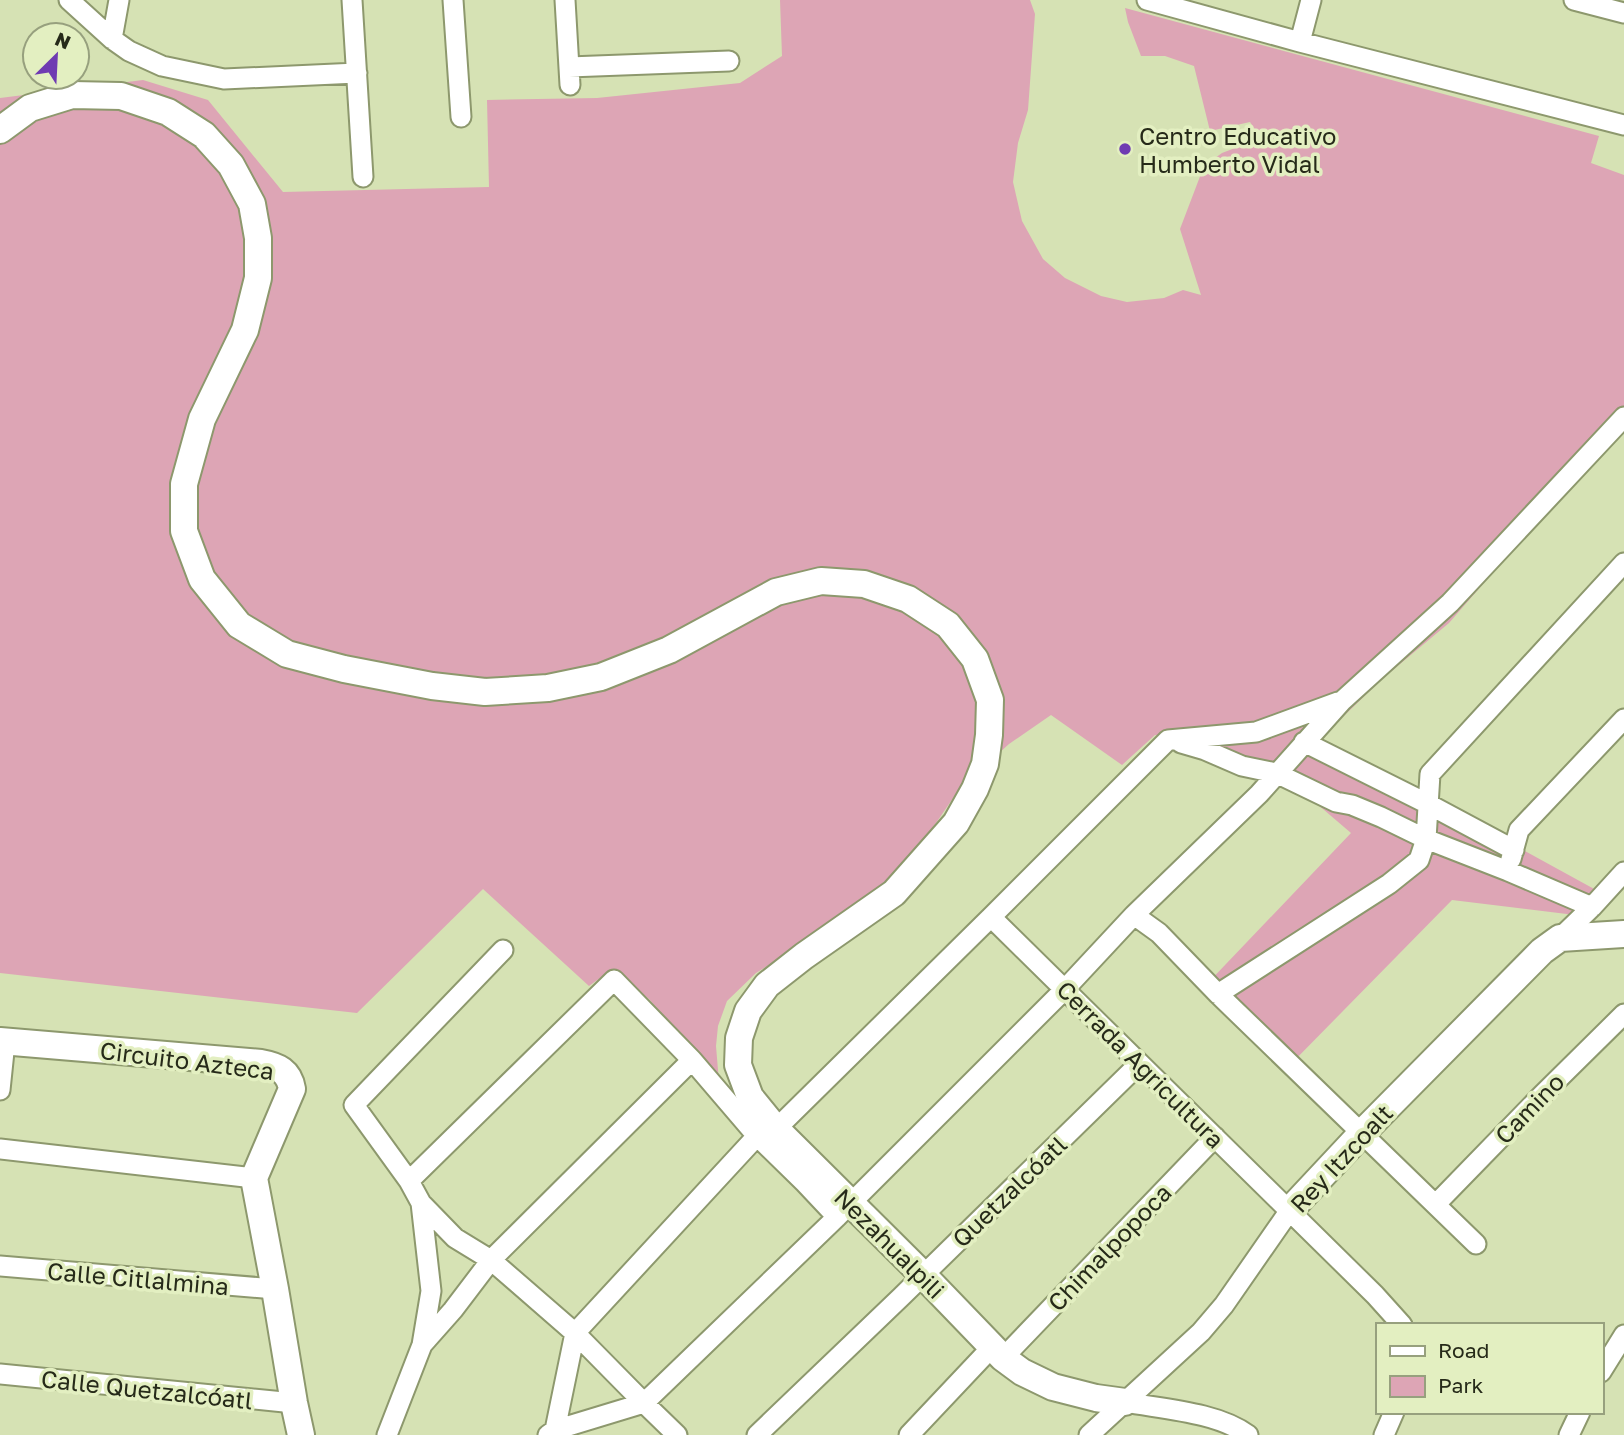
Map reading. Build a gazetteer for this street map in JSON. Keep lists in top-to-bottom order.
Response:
{
  "streets": {
    "street": [
      "Circuito Azteca",
      "Cerrada Agricultura",
      "Camino",
      "Rey Itzcoalt",
      "Quetzalcóatl",
      "Nezahualpili",
      "Chimalpopoca",
      "Calle Citlalmina",
      "Calle Quetzalcóatl"
    ]
  },
  "crossings": [
    ["Cerrada Agricultura", "Rey Itzcoalt"],
    ["Cerrada Agricultura", "Quetzalcóatl"],
    ["Cerrada Agricultura", "Chimalpopoca"],
    ["Rey Itzcoalt", "Nezahualpili"],
    ["Quetzalcóatl", "Nezahualpili"],
    ["Nezahualpili", "Chimalpopoca"]
  ],
  "places": ["Centro Educativo Humberto Vidal"],
  "legend": ["Road", "Park"],
  "north": "top right"
}
